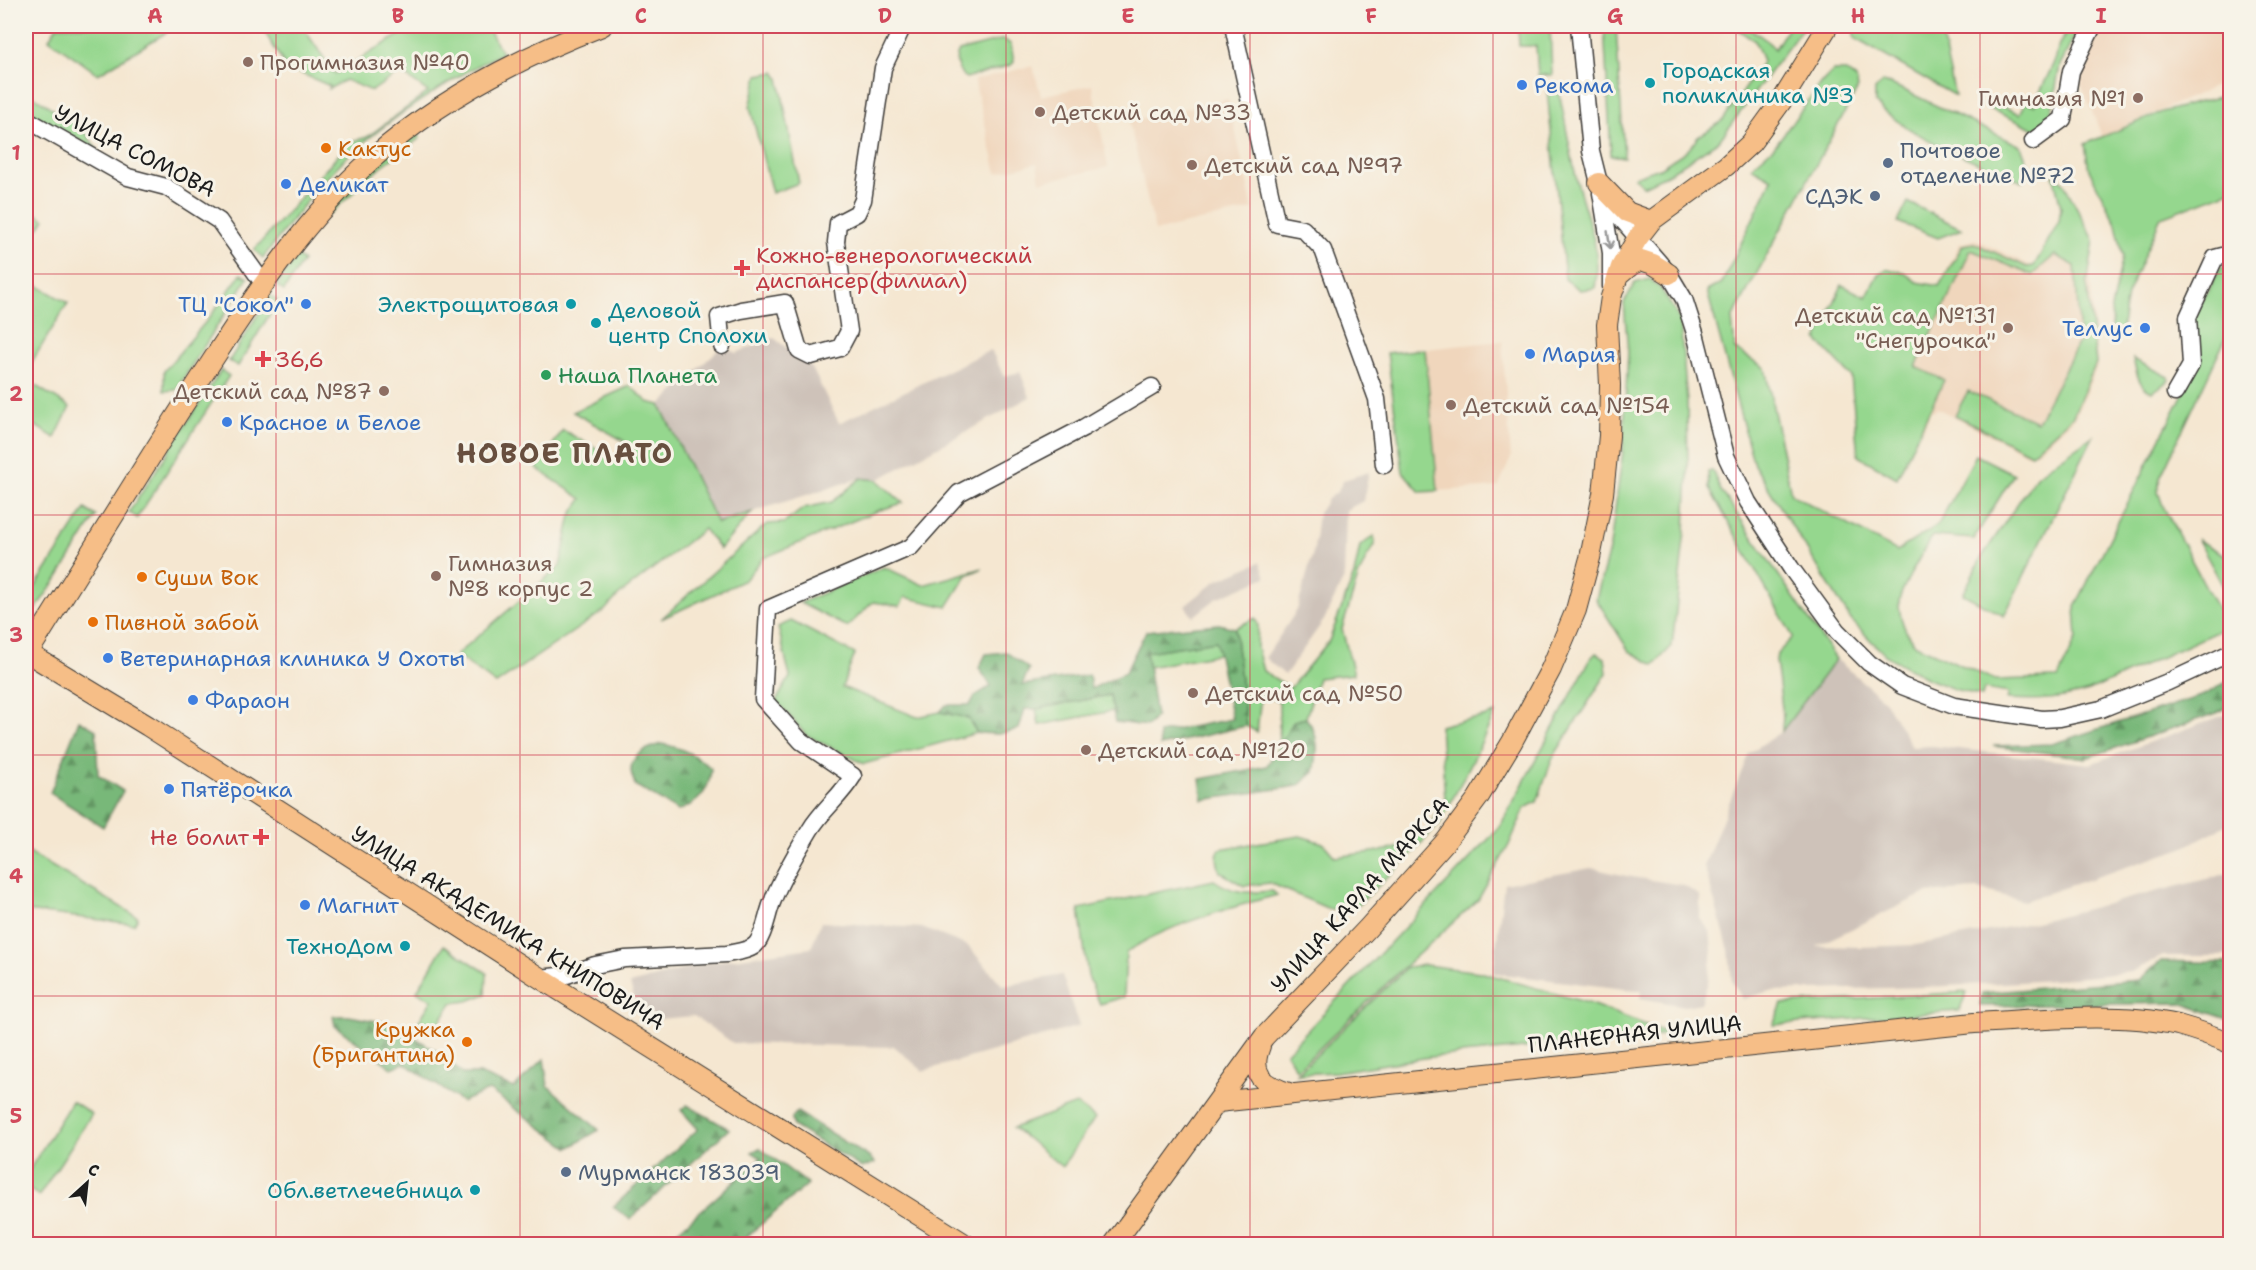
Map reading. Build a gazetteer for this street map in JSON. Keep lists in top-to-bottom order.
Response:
{
  "streets": {
    "main road": ["УЛИЦА КАРЛА МАРКСА", "УЛИЦА АКАДЕМИКА КНИПОВИЧА", "ПЛАНЕРНАЯ УЛИЦА"],
    "street": ["УЛИЦА СОМОВА"]
  },
  "crossings": [
    ["УЛИЦА КАРЛА МАРКСА", "ПЛАНЕРНАЯ УЛИЦА"]
  ],
  "districts": ["НОВОЕ ПЛАТО"],
  "places": {
    "other": [
      "Прогимназия №40",
      "Городская поликлиника №3",
      "Рекома",
      "Гимназия №1",
      "Детский сад №33",
      "Кактус",
      "Почтовое отделение №72",
      "Детский сад №97",
      "Деликат",
      "СДЭК",
      "ТЦ \"Сокол\"",
      "Электрощитовая",
      "Деловой центр Сполохи",
      "Детский сад №131 \"Снегурочка\"",
      "Теллус",
      "Мария",
      "Наша Планета",
      "Детский сад №87",
      "Детский сад №154",
      "Красное и Белое",
      "Гимназия №8 корпус 2",
      "Суши Вок",
      "Пивной забой",
      "Ветеринарная клиника У Охоты",
      "Детский сад №50",
      "Фараон",
      "Детский сад №120",
      "Пятёрочка",
      "Магнит",
      "ТехноДом",
      "Кружка (Бригантина)",
      "Мурманск 183039",
      "Обл.ветлечебница"
    ],
    "health": ["Кожно-венерологический диспансер(филиал)", "36,6", "Не болит"]
  },
  "north": "top right",
  "grid": {
    "columns": [
      "A",
      "B",
      "C",
      "D",
      "E",
      "F",
      "G",
      "H",
      "I"
    ],
    "rows": [
      "1",
      "2",
      "3",
      "4",
      "5"
    ]
  }
}
